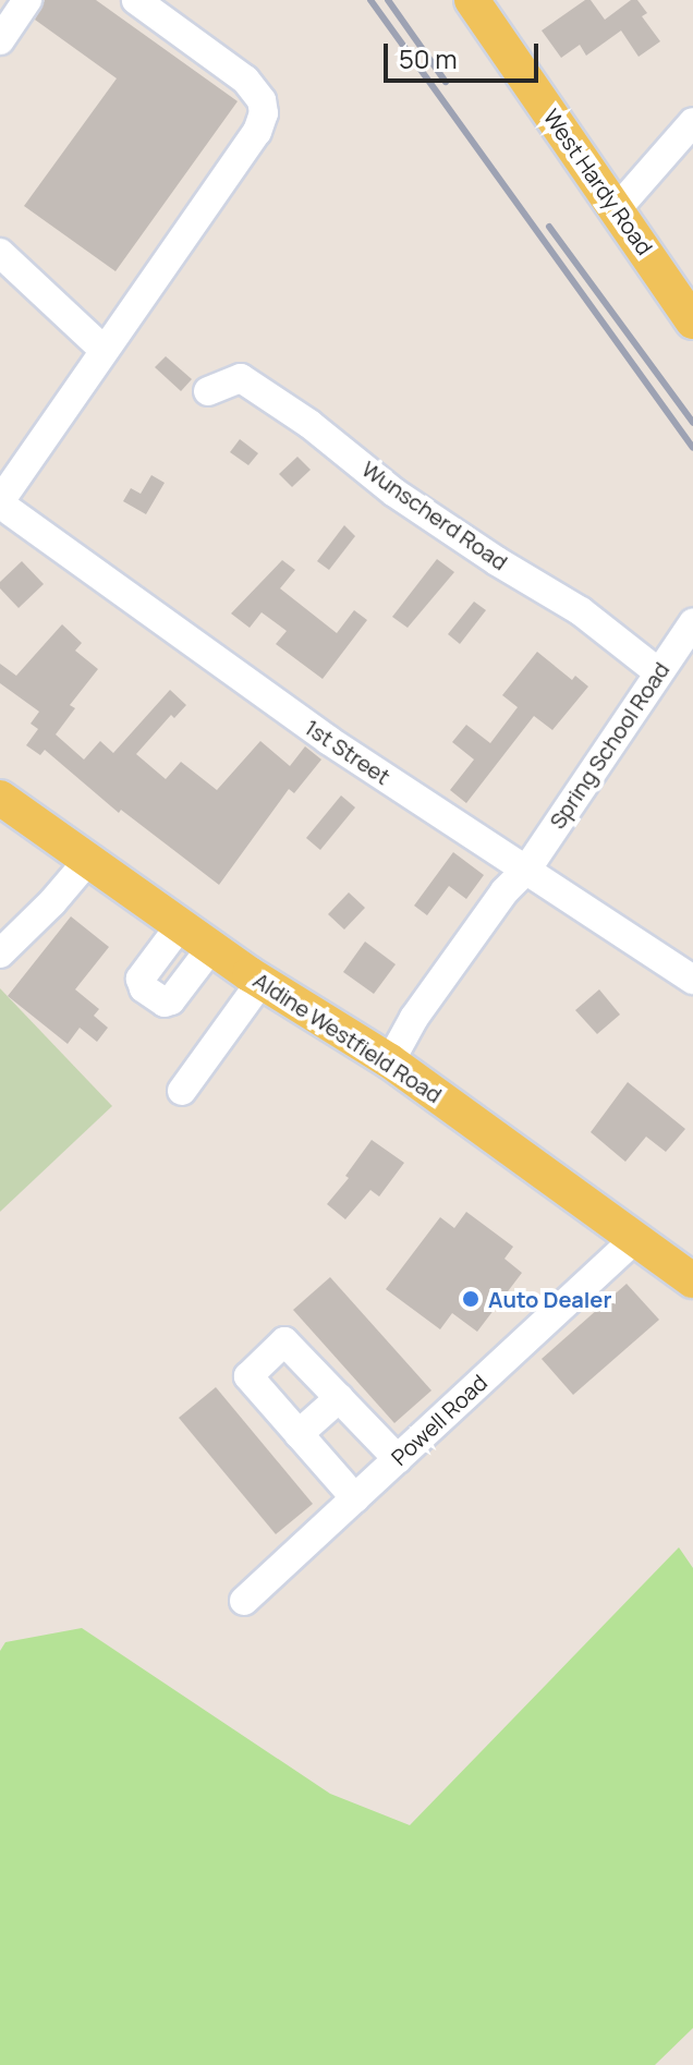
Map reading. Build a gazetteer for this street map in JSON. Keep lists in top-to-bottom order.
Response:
{
  "streets": {
    "main road": ["West Hardy Road", "Aldine Westfield Road"],
    "street": [
      "Wunscherd Road",
      "Spring School Road",
      "1st Street",
      "Powell Road"
    ]
  },
  "crossings": [
    ["Wunscherd Road", "Spring School Road"],
    ["Spring School Road", "1st Street"],
    ["Spring School Road", "Aldine Westfield Road"],
    ["Aldine Westfield Road", "Powell Road"]
  ],
  "places": ["Auto Dealer"],
  "scale_bar": "50 m"
}
